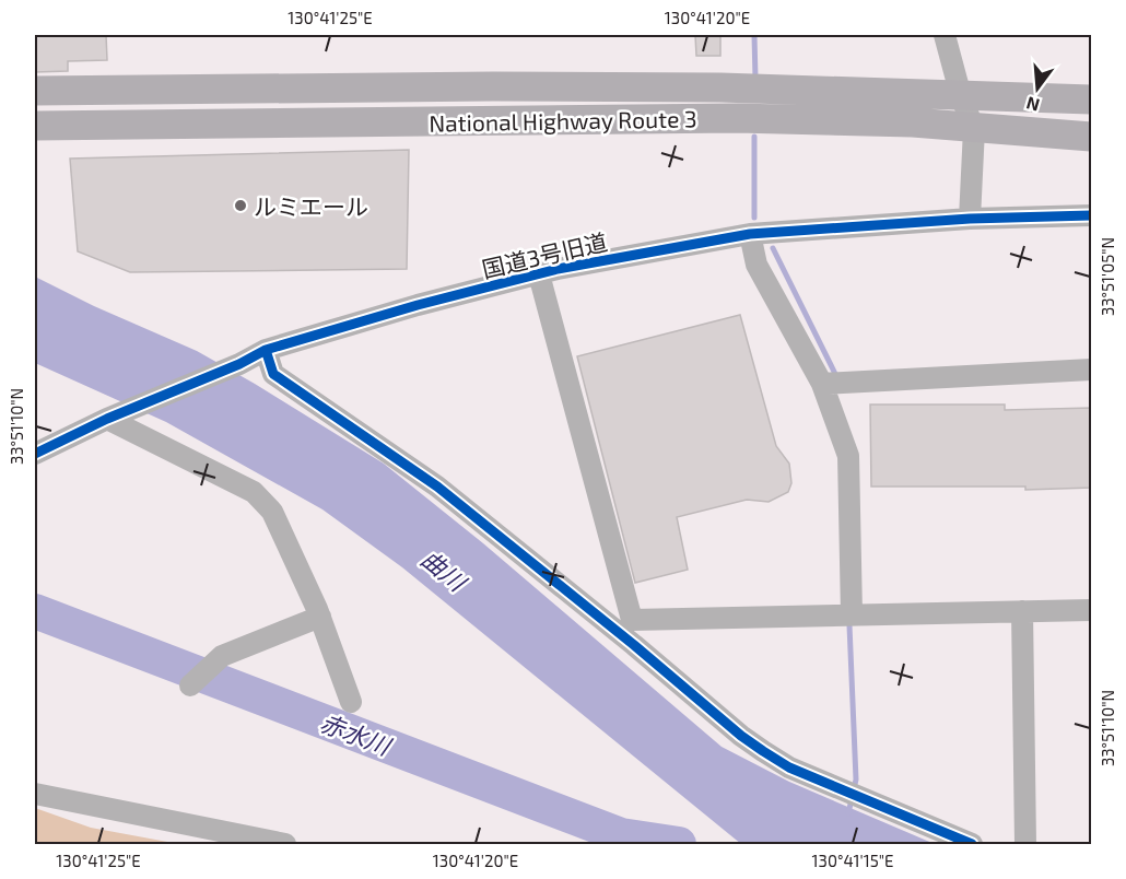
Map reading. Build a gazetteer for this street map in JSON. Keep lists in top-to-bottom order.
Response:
{
  "streets": {
    "highway": ["National Highway Route 3"],
    "street": ["国道3号旧道"]
  },
  "water": ["曲川", "赤水川"],
  "places": ["ルミエール"],
  "north": "bottom",
  "coordinates": [
    "130°41'25\"E",
    "130°41'20\"E",
    "33°51'05\"N",
    "33°51'10\"N",
    "130°41'15\"E"
  ]
}
